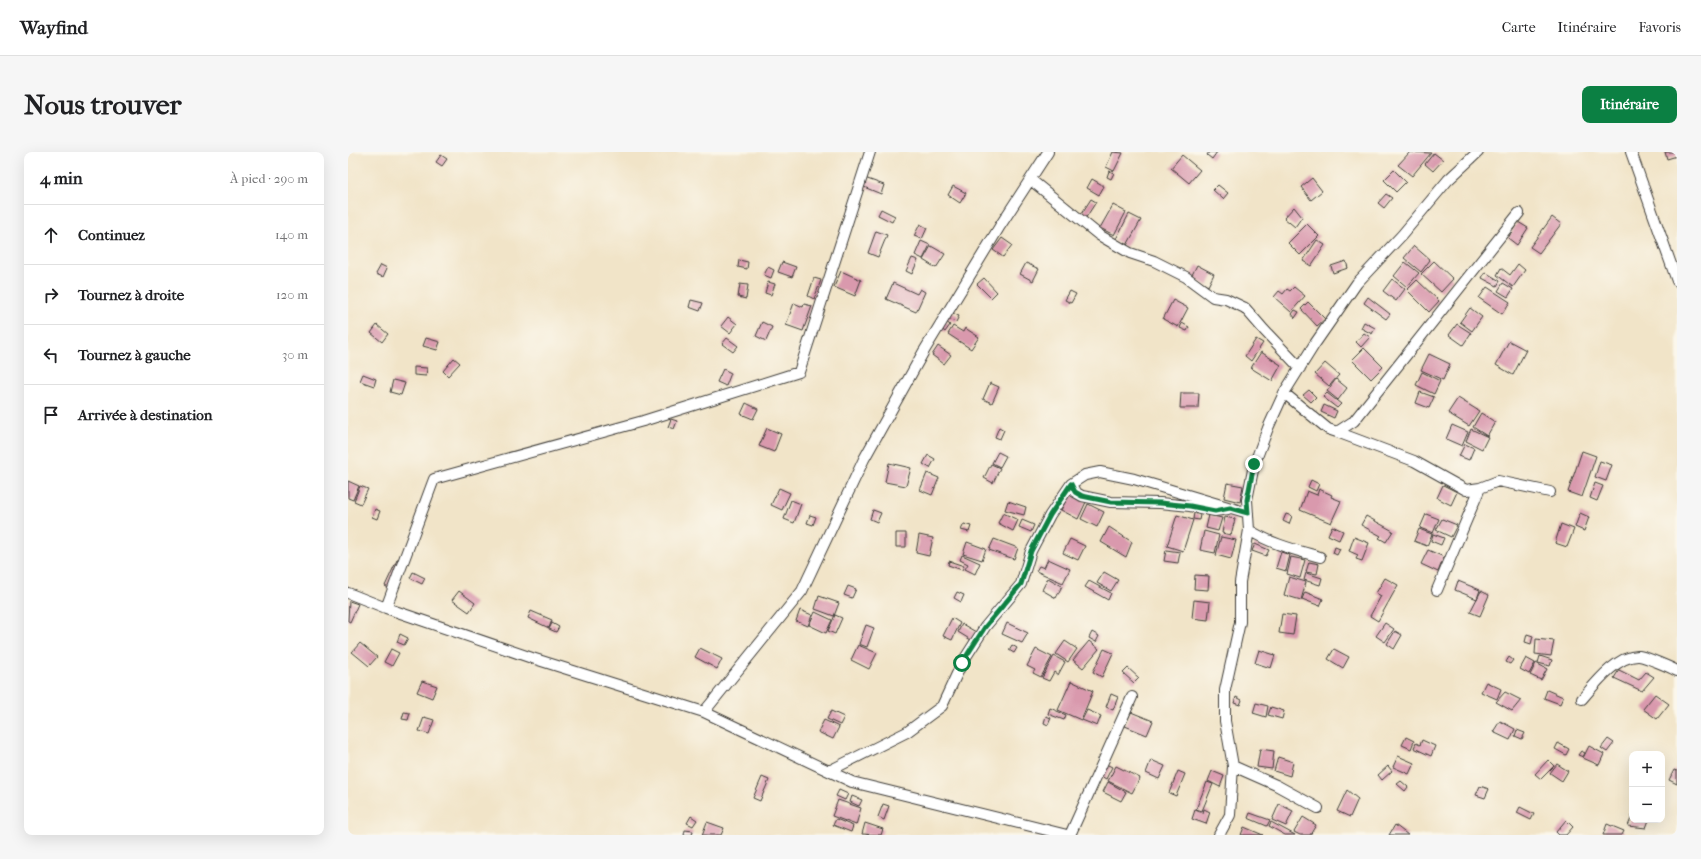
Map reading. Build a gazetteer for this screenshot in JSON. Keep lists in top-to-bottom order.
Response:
{
  "page": {
    "header": "Wayfind",
    "nav": ["Carte", "Itinéraire", "Favoris"],
    "buttons": "Itinéraire",
    "title": "Nous trouver",
    "heading": ["4 min", "À pied · 290 m"],
    "list": [
      ["Continuez", "140 m"],
      ["Tournez à droite", "120 m"],
      ["Tournez à gauche", "30 m"],
      "Arrivée à destination"
    ],
    "map_buttons": ["+", "−"]
  }
}
